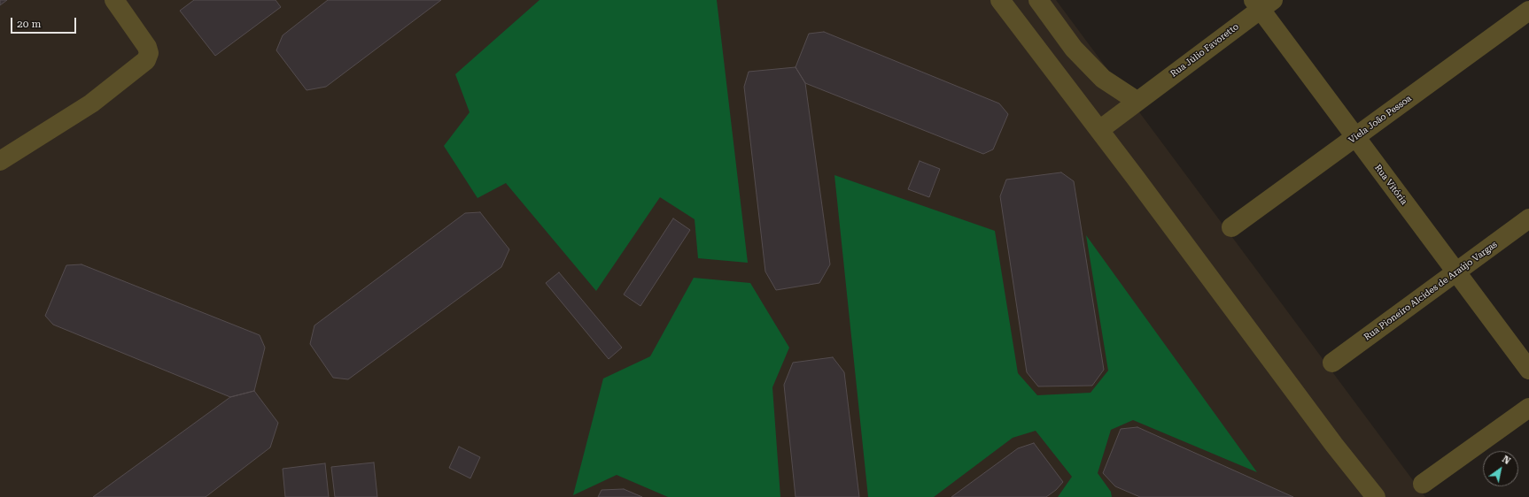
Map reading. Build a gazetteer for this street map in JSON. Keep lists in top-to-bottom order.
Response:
{
  "streets": {
    "street": [
      "Rua Júlio Favoretto",
      "Viela João Pessoa",
      "Rua Vitória",
      "Rua Pioneiro Alcides de Araújo Vargas"
    ]
  },
  "crossings": [
    ["Rua Júlio Favoretto", "Rua Vitória"],
    ["Viela João Pessoa", "Rua Vitória"],
    ["Rua Vitória", "Rua Pioneiro Alcides de Araújo Vargas"]
  ],
  "scale_bar": "20 m",
  "north": "top right"
}
